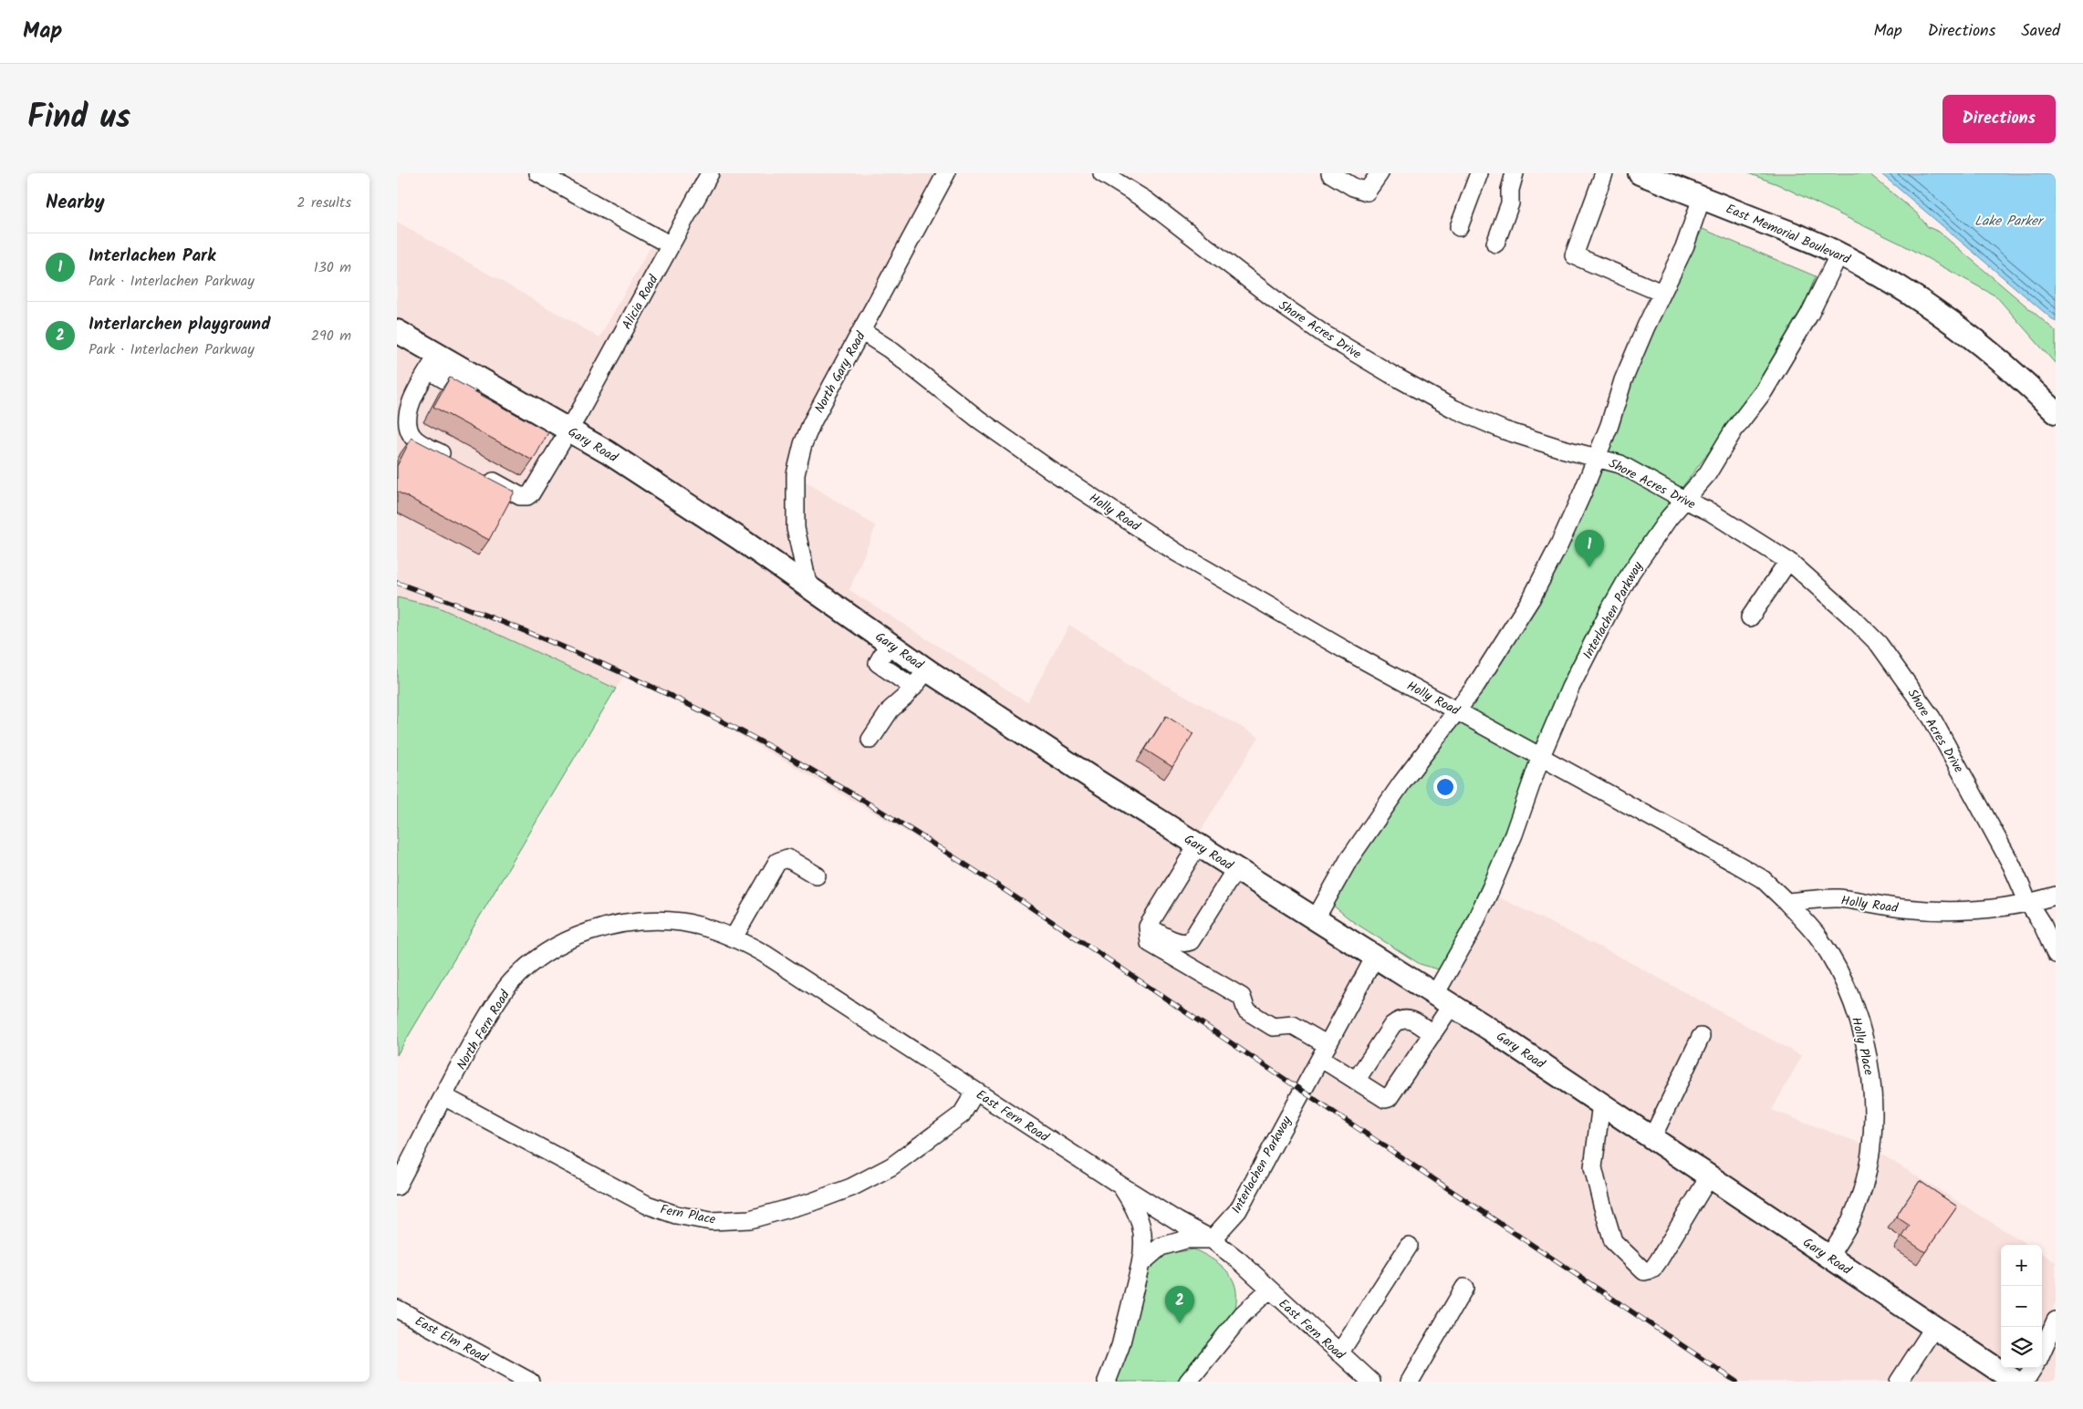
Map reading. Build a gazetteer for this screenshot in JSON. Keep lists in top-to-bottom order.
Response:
{
  "streets": {
    "main road": ["East Memorial Boulevard", "Gary Road"],
    "street": [
      "Alicia Road",
      "Shore Acres Drive",
      "North Gary Road",
      "Holly Road",
      "Interlachen Parkway",
      "North Fern Road",
      "Holly Place",
      "East Fern Road",
      "Fern Place",
      "East Elm Road"
    ]
  },
  "crossings": [
    ["East Memorial Boulevard", "Interlachen Parkway"],
    ["Alicia Road", "Gary Road"],
    ["Shore Acres Drive", "Holly Road"],
    ["Shore Acres Drive", "Interlachen Parkway"],
    ["North Gary Road", "Gary Road"],
    ["North Gary Road", "Holly Road"],
    ["Gary Road", "Interlachen Parkway"],
    ["Gary Road", "Holly Place"],
    ["Holly Road", "Interlachen Parkway"],
    ["Holly Road", "Holly Place"],
    ["Interlachen Parkway", "East Fern Road"],
    ["North Fern Road", "East Fern Road"],
    ["North Fern Road", "Fern Place"],
    ["East Fern Road", "Fern Place"]
  ],
  "water": ["Lake Parker"],
  "page": {
    "header": "Map",
    "nav": ["Map", "Directions", "Saved"],
    "title": "Find us",
    "buttons": "Directions",
    "heading": ["Nearby", "2 results"],
    "list": [
      {
        "mark": "1",
        "name": "Interlachen Park",
        "note": "Park · Interlachen Parkway",
        "value": "130 m"
      },
      {
        "mark": "2",
        "name": "Interlarchen playground",
        "note": "Park · Interlachen Parkway",
        "value": "290 m"
      }
    ],
    "pins": ["1", "2"],
    "map_buttons": ["+", "−"]
  }
}
